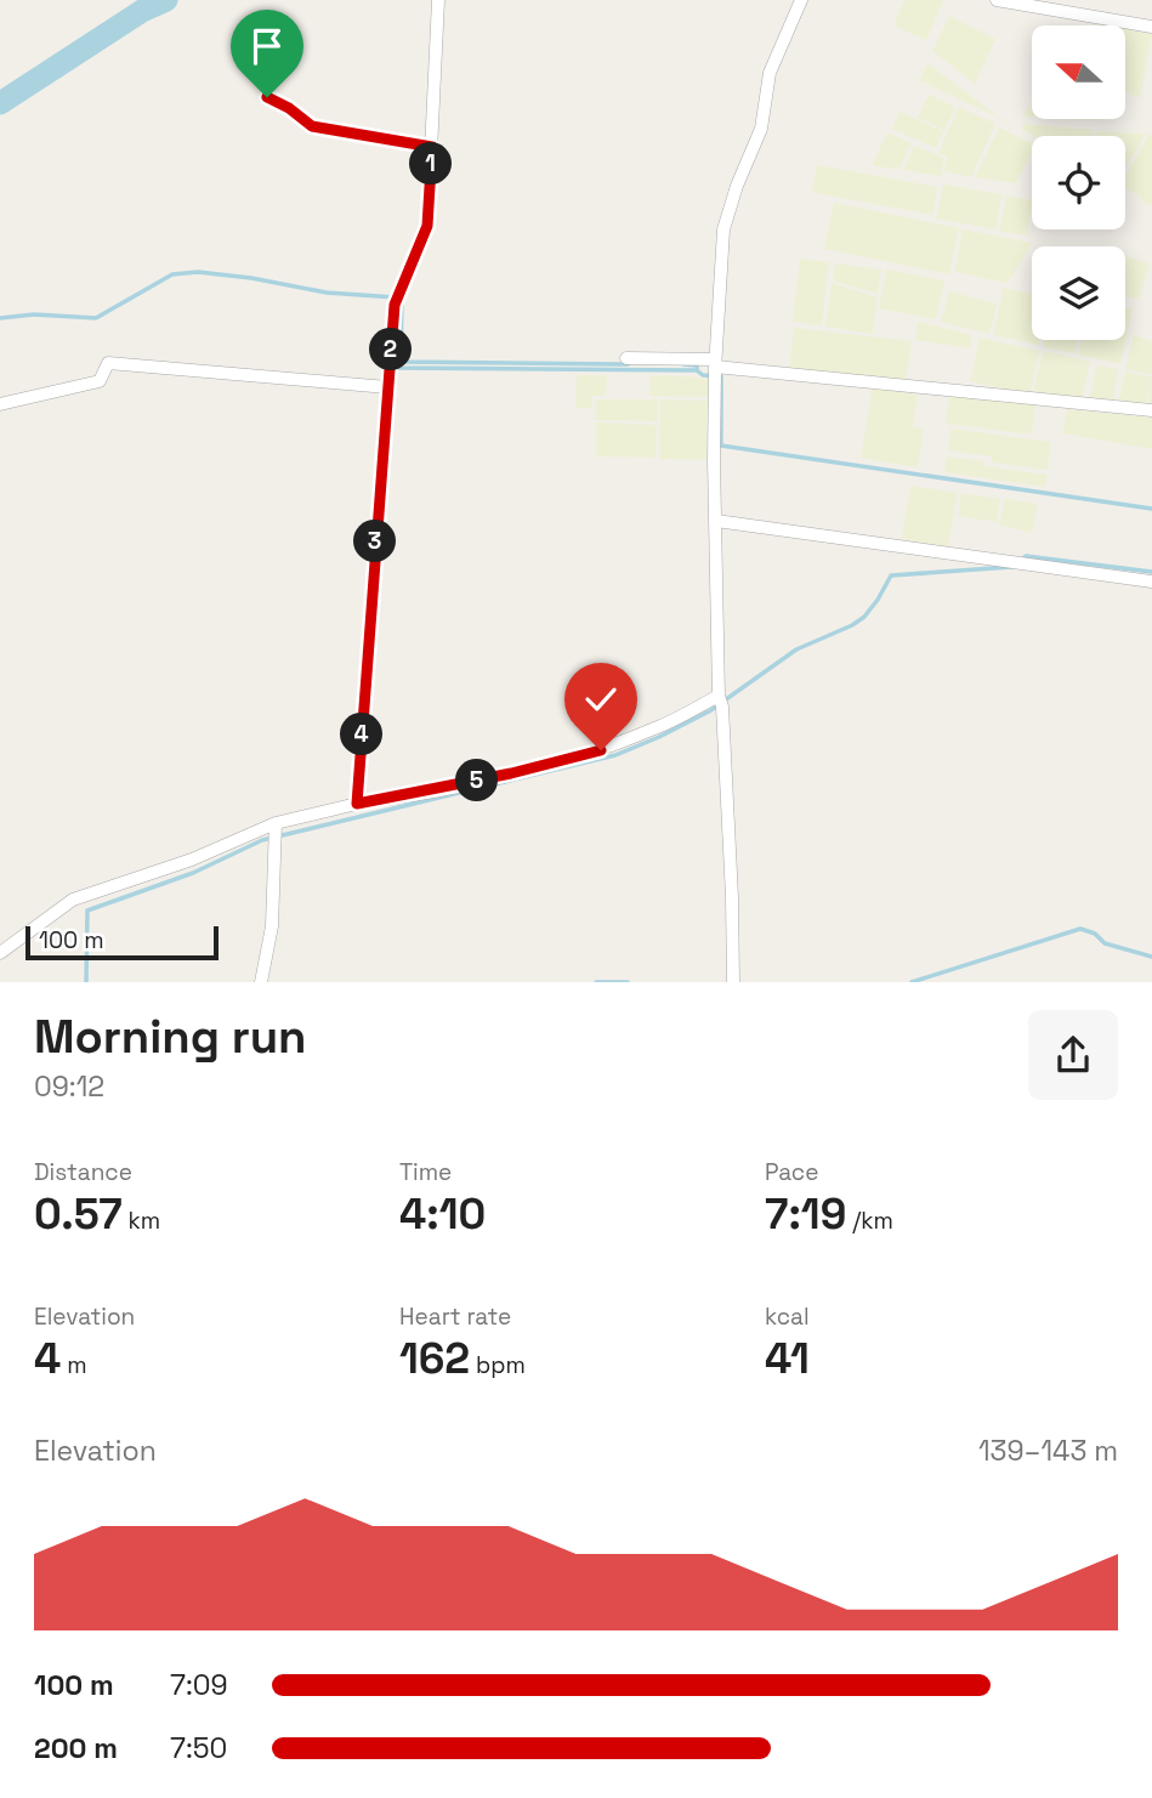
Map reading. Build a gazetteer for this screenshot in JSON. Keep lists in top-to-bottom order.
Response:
{
  "scale_bar": "100 m",
  "north": "left",
  "page": {
    "pins": [
      "1",
      "2",
      "3",
      "4",
      "5"
    ],
    "scale": "100 m",
    "heading": ["Morning run", "09:12"],
    "stats": [
      ["Distance", "0.57 km"],
      ["Time", "4:10"],
      ["Pace", "7:19 /km"],
      ["Elevation", "4 m"],
      ["Heart rate", "162 bpm"],
      ["kcal", "41"]
    ],
    "chart": ["Elevation", "139–143 m"],
    "list": [
      {
        "name": "100 m",
        "note": "7:09"
      },
      {
        "name": "200 m",
        "note": "7:50"
      }
    ]
  }
}
